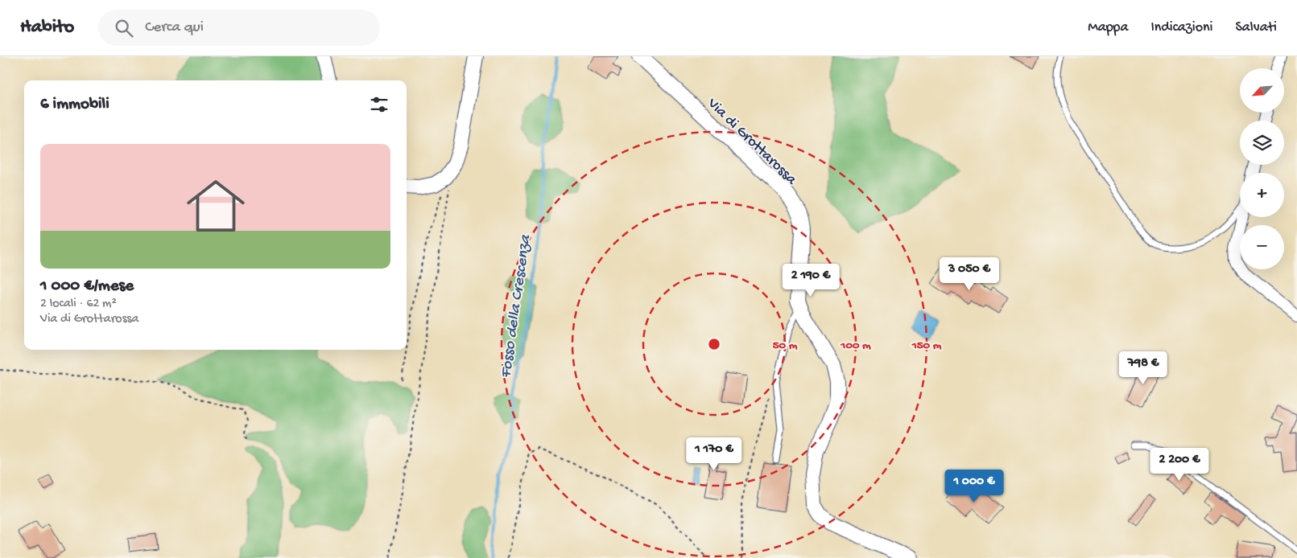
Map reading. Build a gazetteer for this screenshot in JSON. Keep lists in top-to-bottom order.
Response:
{
  "streets": {
    "street": ["Via di Grottarossa"]
  },
  "water": ["Fosso della Crescenza"],
  "north": "bottom left",
  "page": {
    "header": "Habito",
    "search": "Cerca qui",
    "nav": ["Mappa", "Indicazioni", "Salvati"],
    "map_buttons": ["+", "−"],
    "heading": "6 immobili",
    "list": [
      {
        "name": "1 000 €/mese",
        "note": "2 locali · 62 m² · Via di Grottarossa"
      }
    ],
    "price": [
      "3 050 €",
      "2 190 €",
      "798 €",
      "1 170 €",
      "2 200 €",
      "1 000 €"
    ]
  },
  "rings": ["50 m", "100 m", "150 m"]
}
